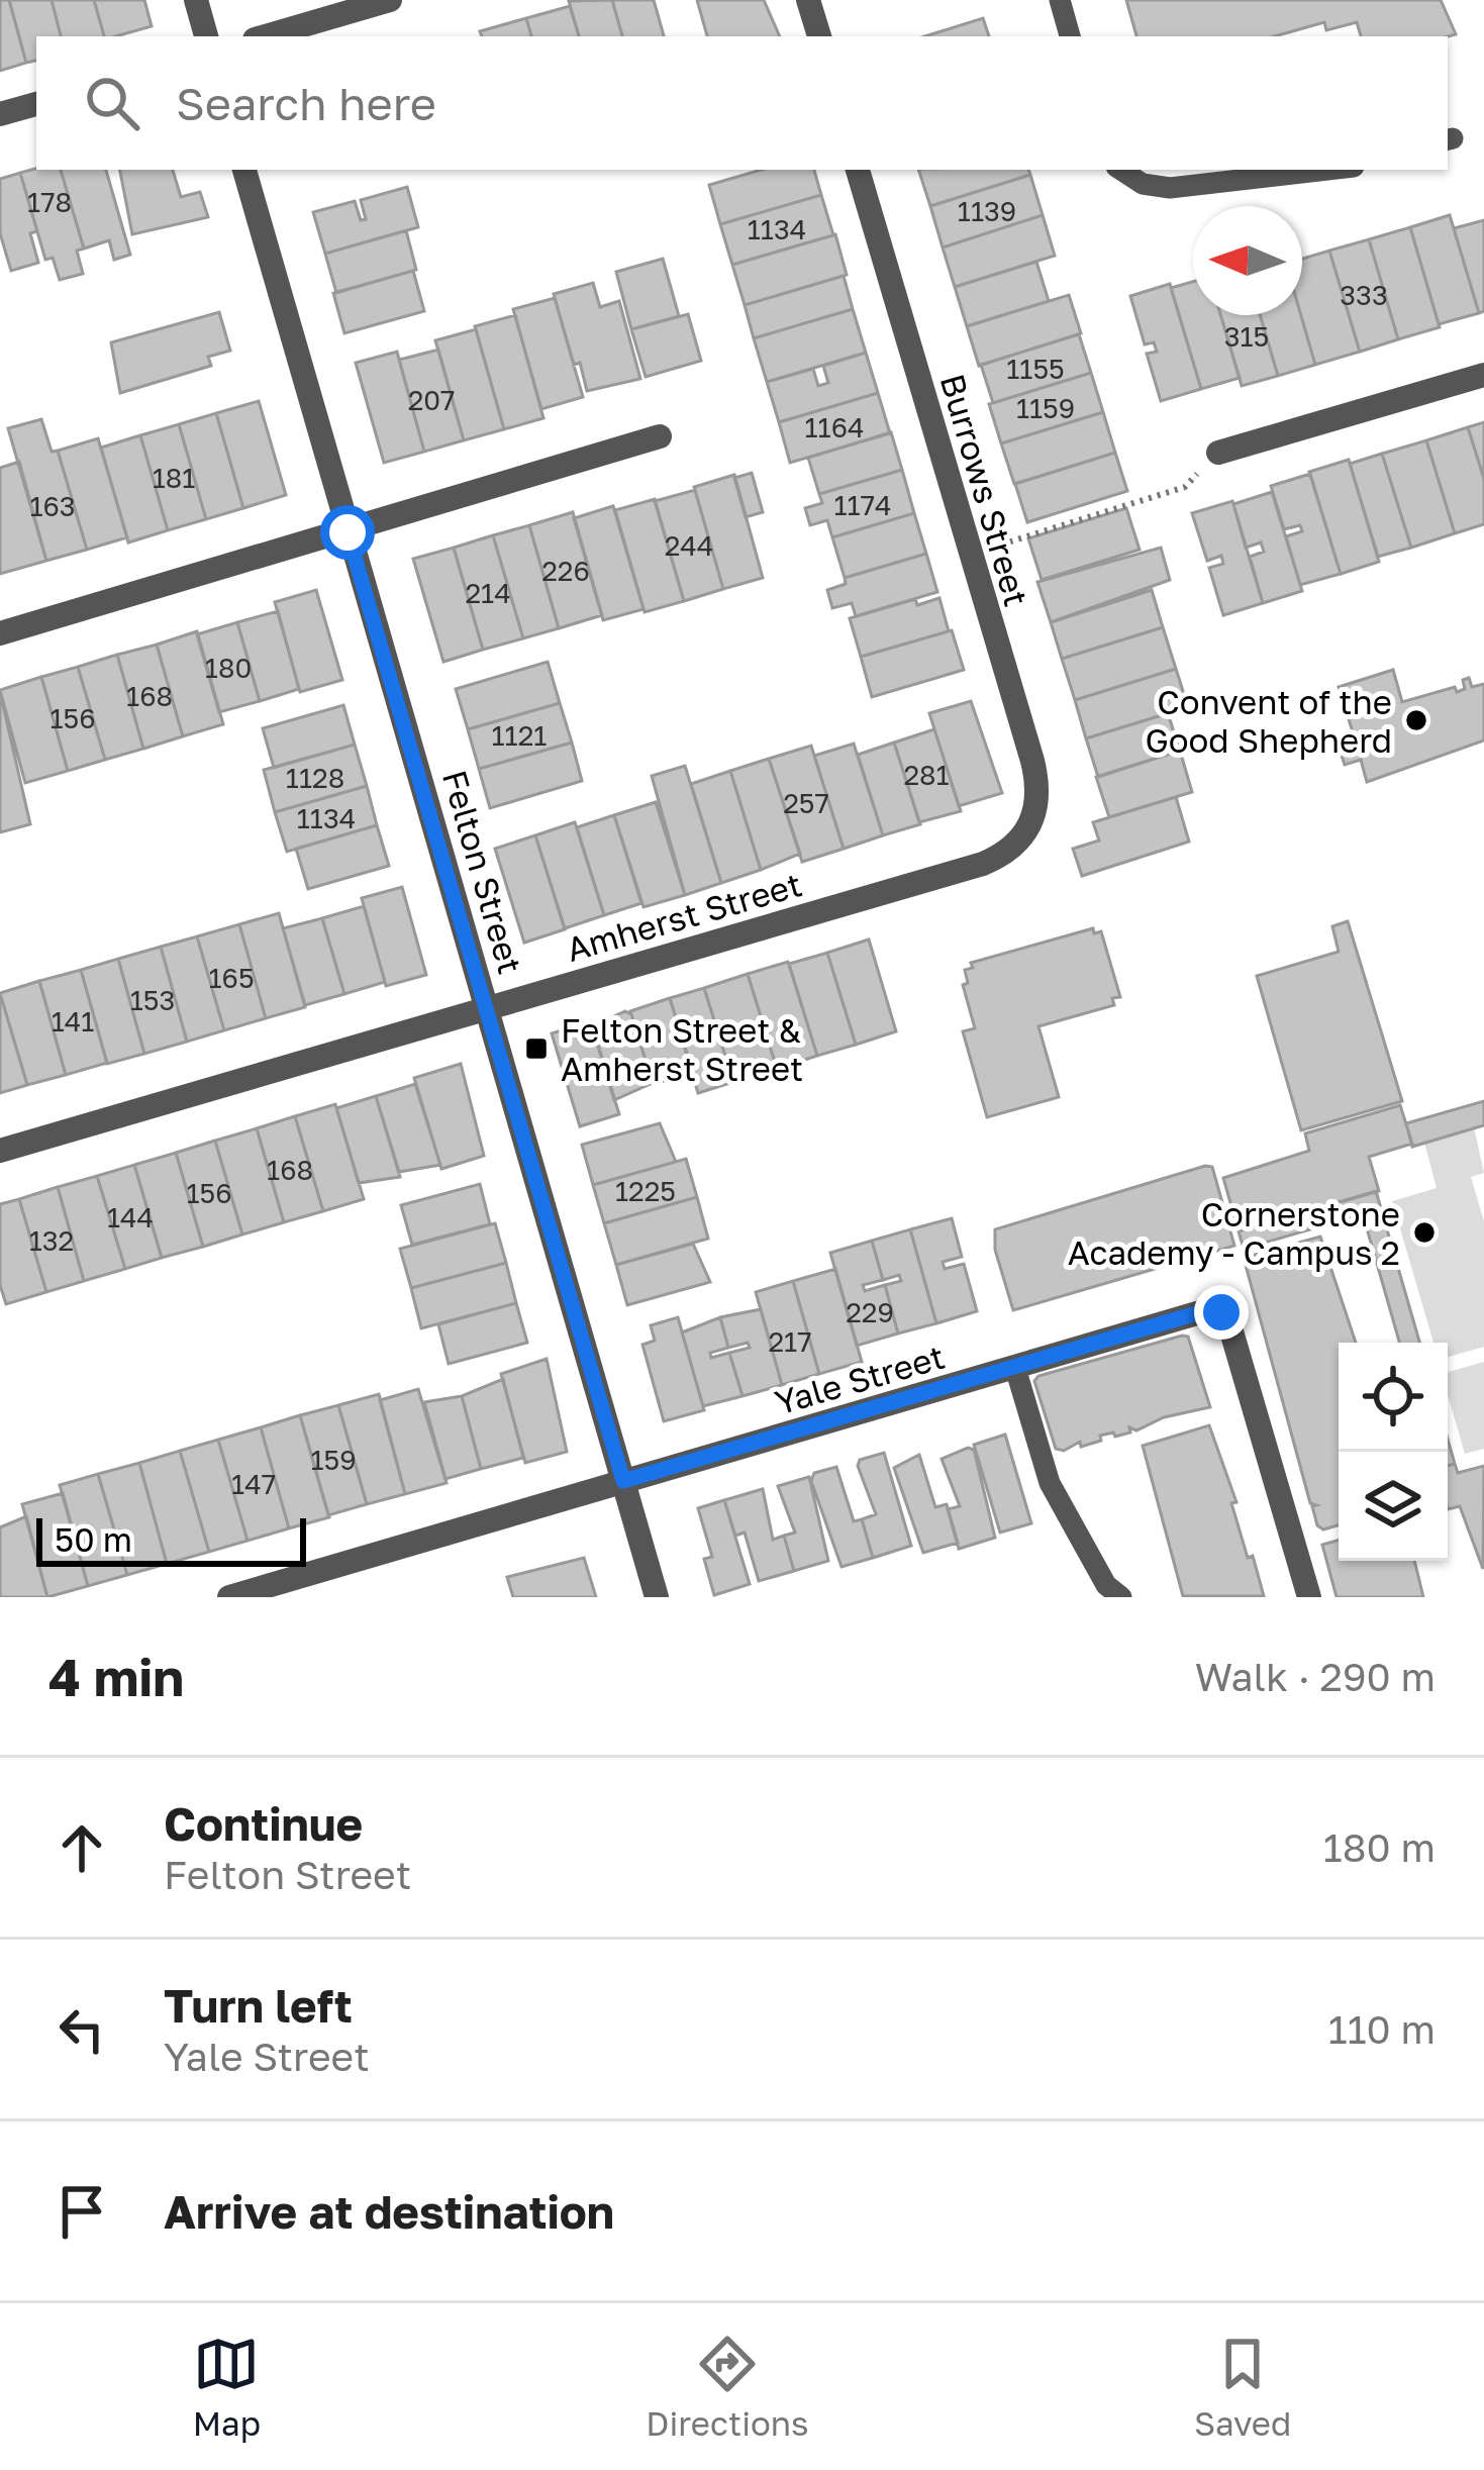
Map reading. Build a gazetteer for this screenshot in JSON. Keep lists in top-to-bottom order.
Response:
{
  "streets": {
    "street": [
      "Burrows Street",
      "Felton Street",
      "Amherst Street",
      "Yale Street"
    ]
  },
  "crossings": [
    ["Burrows Street", "Amherst Street"],
    ["Felton Street", "Amherst Street"],
    ["Felton Street", "Yale Street"]
  ],
  "places": {
    "other": ["Convent of the Good Shepherd", "Cornerstone Academy - Campus 2"],
    "transit": ["Felton Street & Amherst Street"]
  },
  "house_numbers": [
    "178",
    "1139",
    "1134",
    "333",
    "315",
    "1155",
    "207",
    "1159",
    "1164",
    "181",
    "1174",
    "163",
    "244",
    "226",
    "214",
    "180",
    "168",
    "156",
    "1121",
    "281",
    "1128",
    "257",
    "1134",
    "165",
    "153",
    "141",
    "168",
    "1225",
    "156",
    "144",
    "132",
    "229",
    "217",
    "159",
    "147"
  ],
  "scale_bar": "50 m",
  "north": "left",
  "page": {
    "search": "Search here",
    "scale": "50 m",
    "heading": ["4 min", "Walk · 290 m"],
    "list": [
      ["Continue", "Felton Street", "180 m"],
      ["Turn left", "Yale Street", "110 m"],
      "Arrive at destination"
    ],
    "nav": ["Map", "Directions", "Saved"]
  }
}
